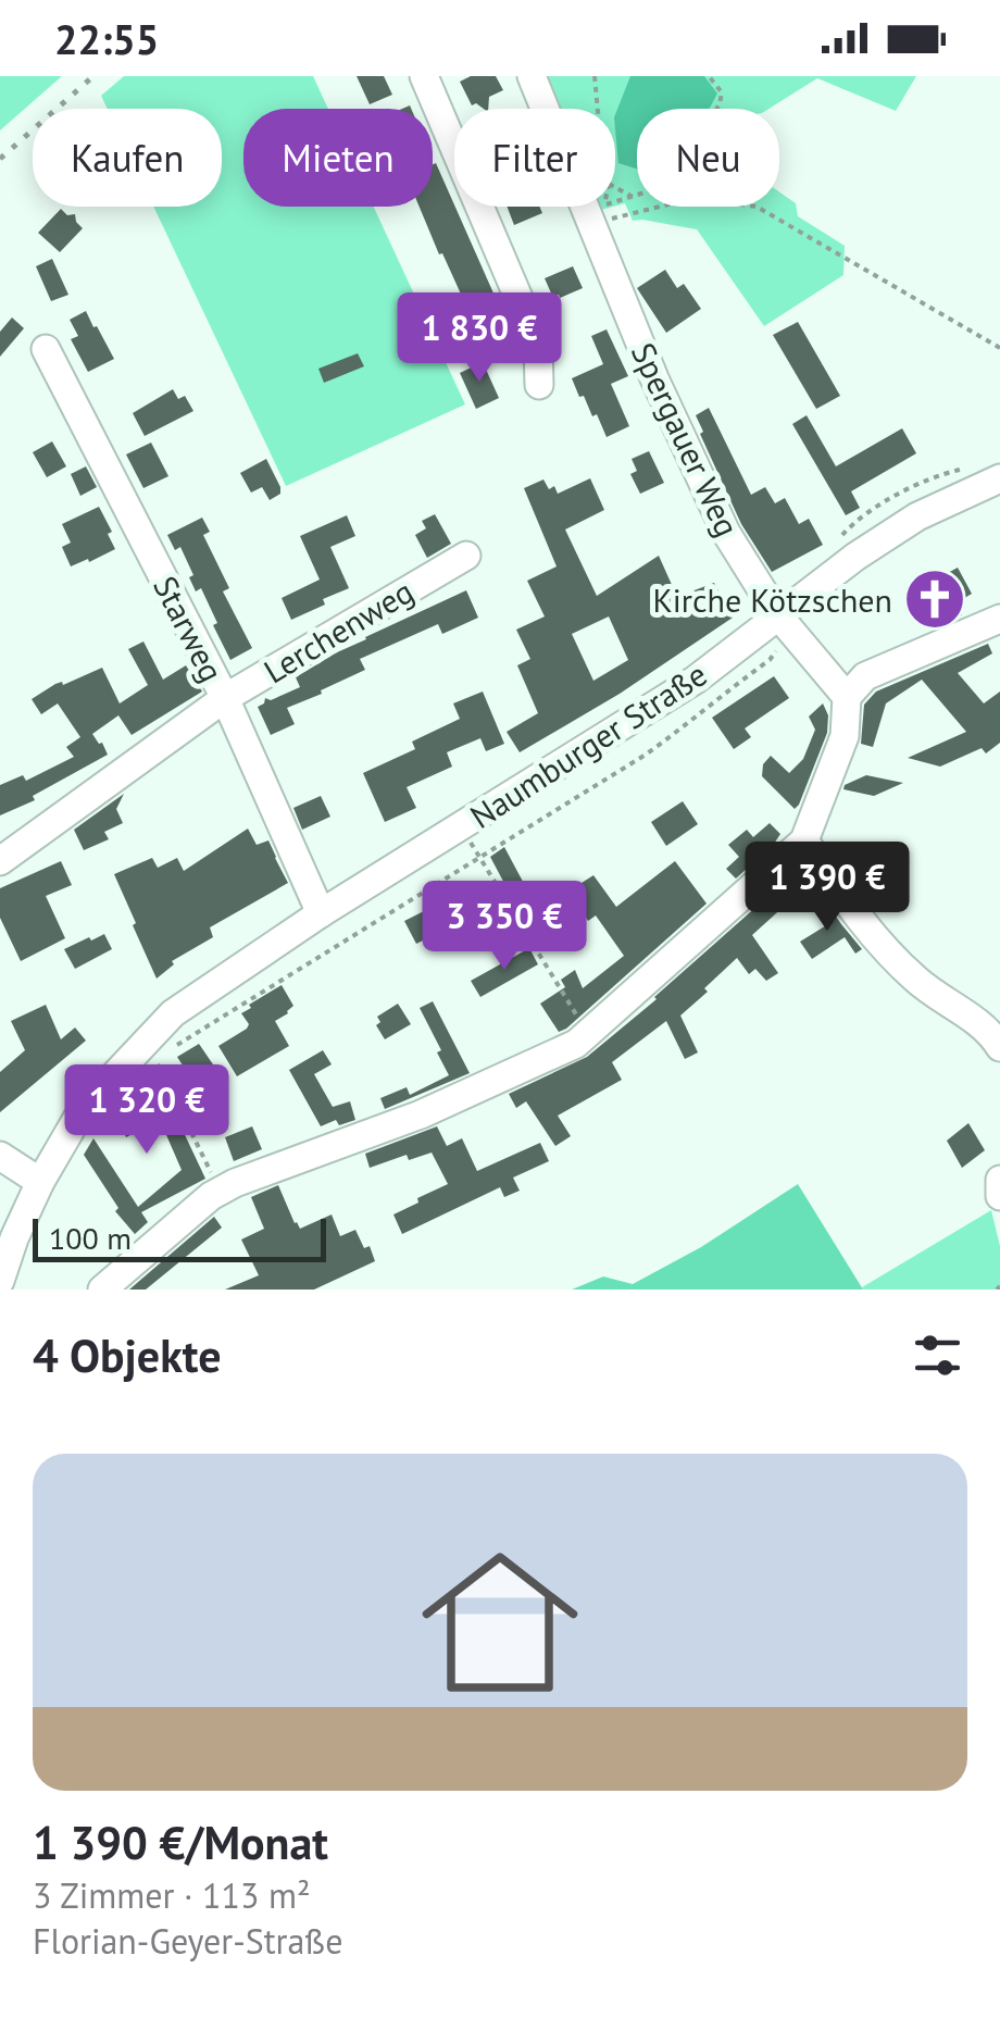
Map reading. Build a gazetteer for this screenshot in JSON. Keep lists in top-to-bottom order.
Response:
{
  "streets": {
    "street": [
      "Spergauer Weg",
      "Starweg",
      "Lerchenweg",
      "Naumburger Straße"
    ]
  },
  "crossings": [
    ["Spergauer Weg", "Naumburger Straße"],
    ["Starweg", "Lerchenweg"],
    ["Starweg", "Naumburger Straße"]
  ],
  "places": {
    "church": ["Kirche Kötzschen"]
  },
  "scale_bar": "100 m",
  "page": {
    "status": "22:55",
    "chip": [
      "Kaufen",
      "Mieten",
      "Filter",
      "Neu"
    ],
    "price": [
      "1 830 €",
      "1 390 €",
      "3 350 €",
      "1 320 €"
    ],
    "scale": "100 m",
    "heading": "4 Objekte",
    "list": [
      {
        "name": "1 390 €/Monat",
        "note": "3 Zimmer · 113 m² · Florian-Geyer-Straße"
      }
    ]
  }
}
